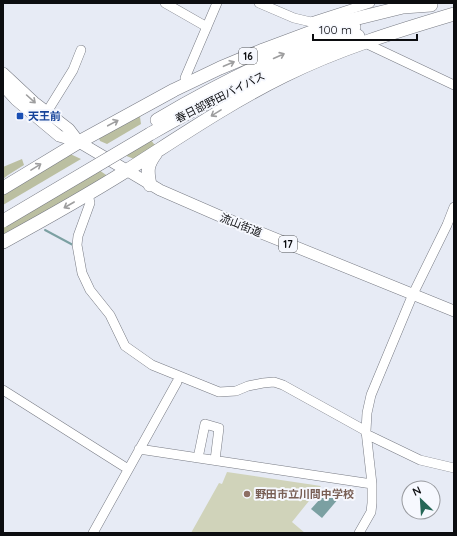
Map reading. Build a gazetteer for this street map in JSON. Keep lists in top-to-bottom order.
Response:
{
  "streets": {
    "highway": ["16", "春日部野田バイパス"],
    "main road": ["流山街道", "17"]
  },
  "crossings": [
    ["16", "春日部野田バイパス"],
    ["16", "流山街道"]
  ],
  "places": {
    "transit": ["天王前"],
    "other": ["野田市立川間中学校"]
  },
  "scale_bar": "100 m",
  "north": "top left"
}
